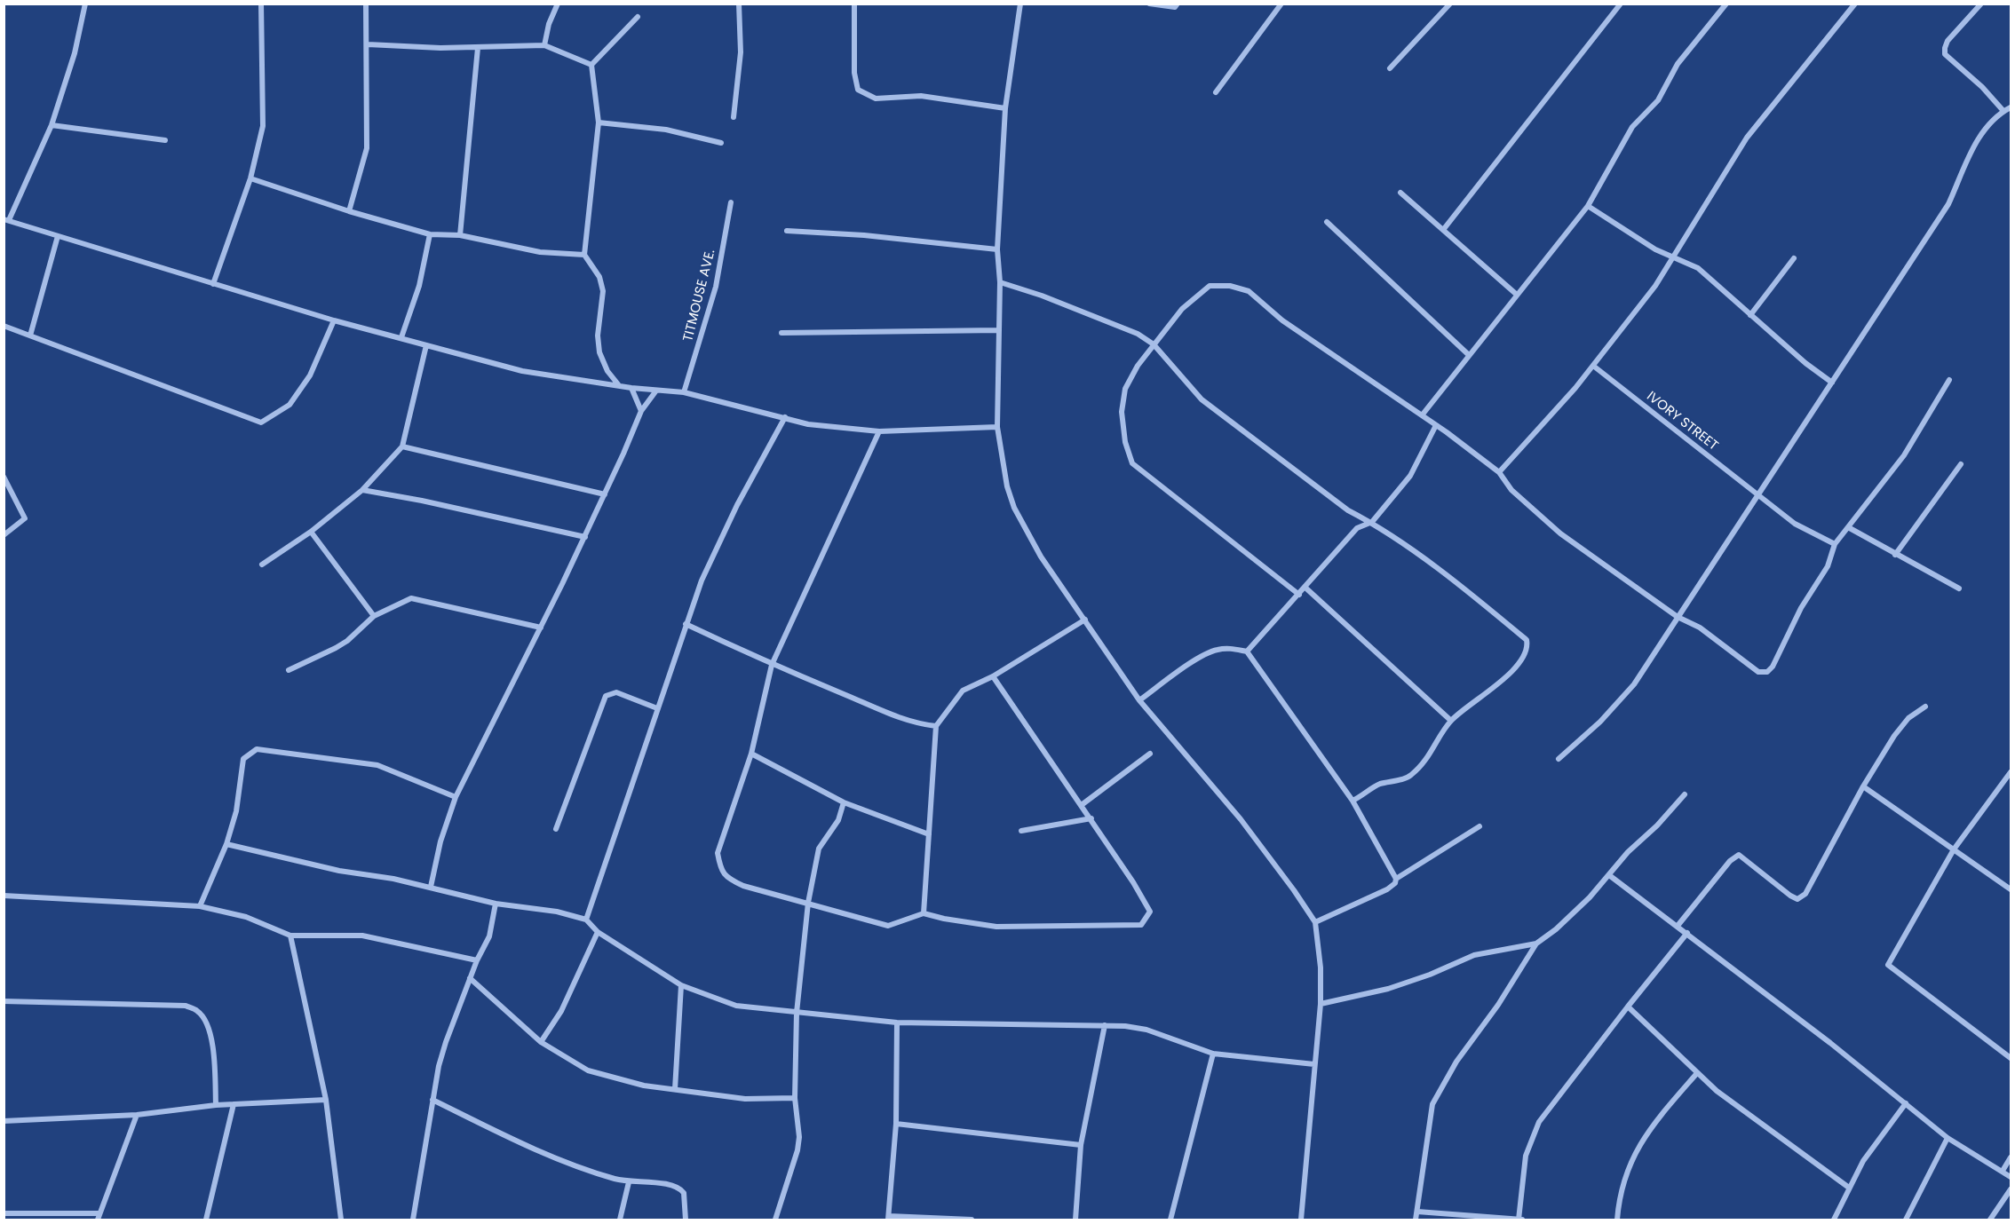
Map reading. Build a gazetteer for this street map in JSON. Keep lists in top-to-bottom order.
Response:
{
  "streets": {
    "street": ["TITMOUSE AVE.", "IVORY STREET"]
  }
}
